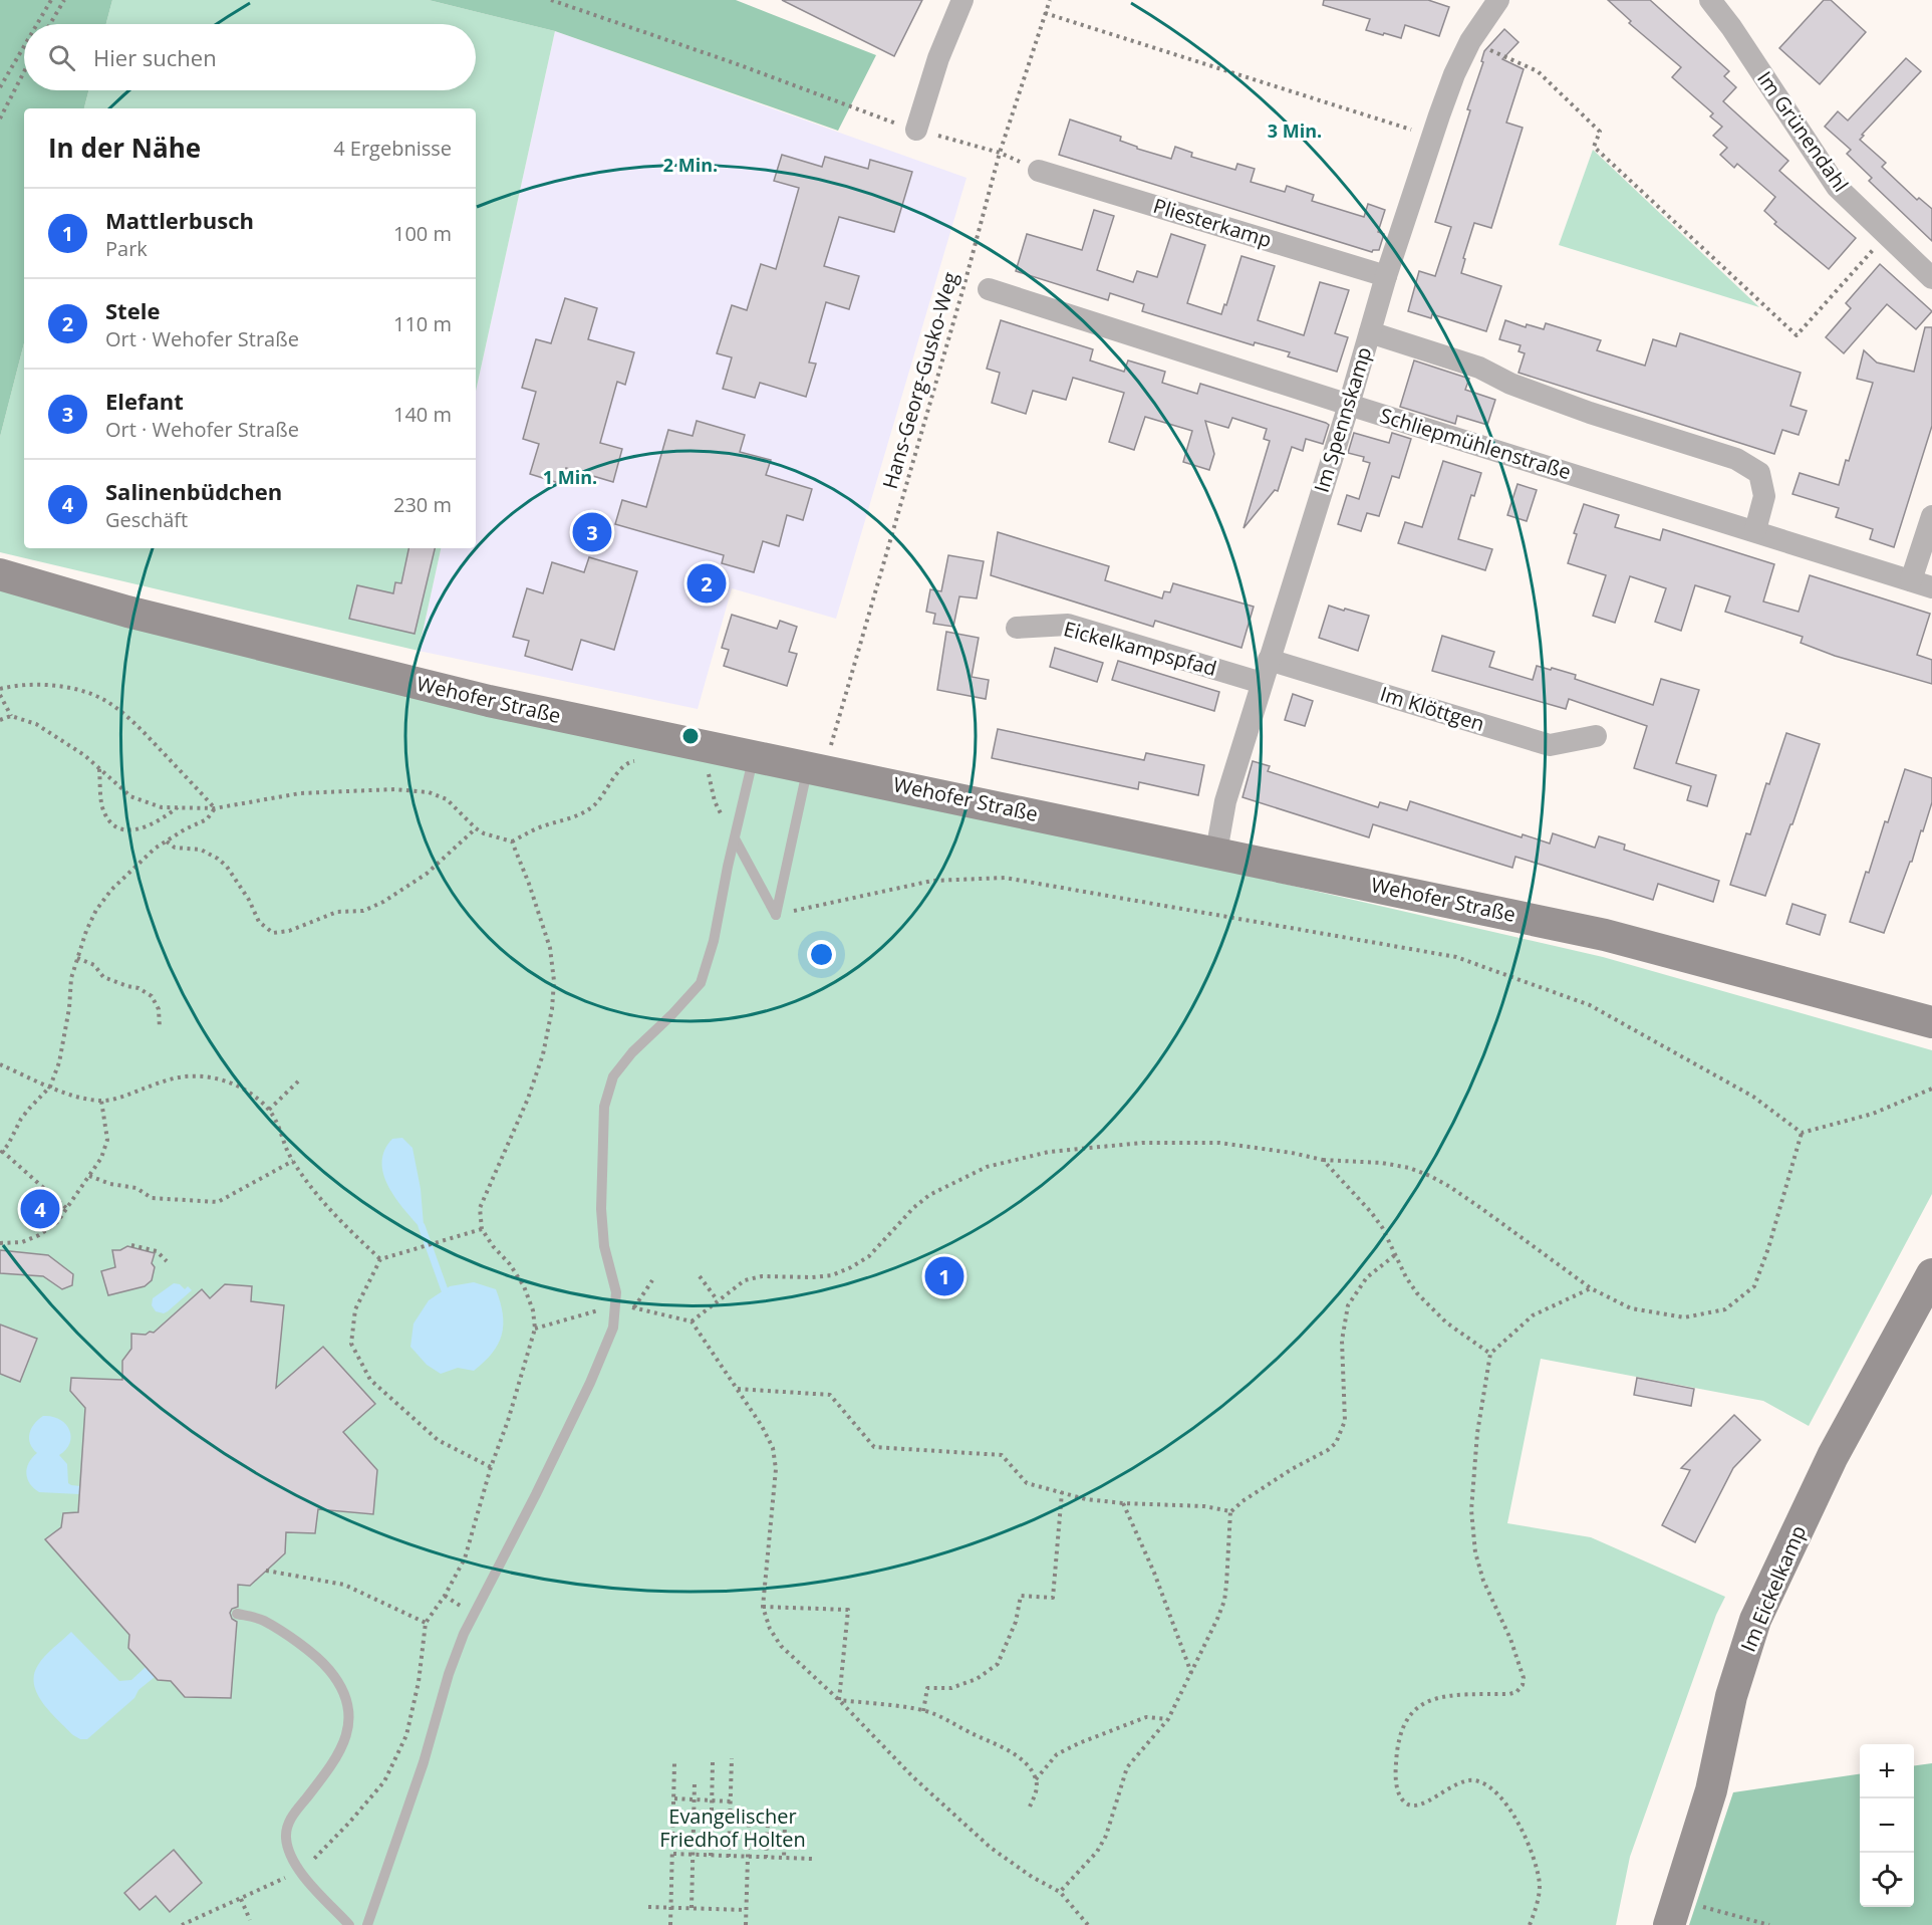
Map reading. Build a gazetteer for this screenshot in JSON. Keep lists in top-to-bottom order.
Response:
{
  "streets": {
    "street": [
      "Im Grünendahl",
      "Pliesterkamp",
      "Im Spennskamp",
      "Schliepmühlenstraße",
      "Eickelkampspfad",
      "Wehofer Straße",
      "Im Klöttgen",
      "Im Eickelkamp"
    ],
    "path": ["Hans-Georg-Gusko-Weg"]
  },
  "crossings": [
    ["Pliesterkamp", "Im Spennskamp"],
    ["Hans-Georg-Gusko-Weg", "Wehofer Straße"],
    ["Im Spennskamp", "Schliepmühlenstraße"],
    ["Im Spennskamp", "Eickelkampspfad"],
    ["Im Spennskamp", "Wehofer Straße"],
    ["Im Spennskamp", "Im Klöttgen"]
  ],
  "parks": ["Evangelischer Friedhof Holten"],
  "page": {
    "search": "Hier suchen",
    "heading": ["In der Nähe", "4 Ergebnisse"],
    "list": [
      {
        "mark": "1",
        "name": "Mattlerbusch",
        "note": "Park",
        "value": "100 m"
      },
      {
        "mark": "2",
        "name": "Stele",
        "note": "Ort · Wehofer Straße",
        "value": "110 m"
      },
      {
        "mark": "3",
        "name": "Elefant",
        "note": "Ort · Wehofer Straße",
        "value": "140 m"
      },
      {
        "mark": "4",
        "name": "Salinenbüdchen",
        "note": "Geschäft",
        "value": "230 m"
      }
    ],
    "pins": [
      "3",
      "2",
      "4",
      "1"
    ],
    "map_buttons": ["+", "−"]
  },
  "rings": ["3 Min.", "2 Min.", "1 Min."]
}
